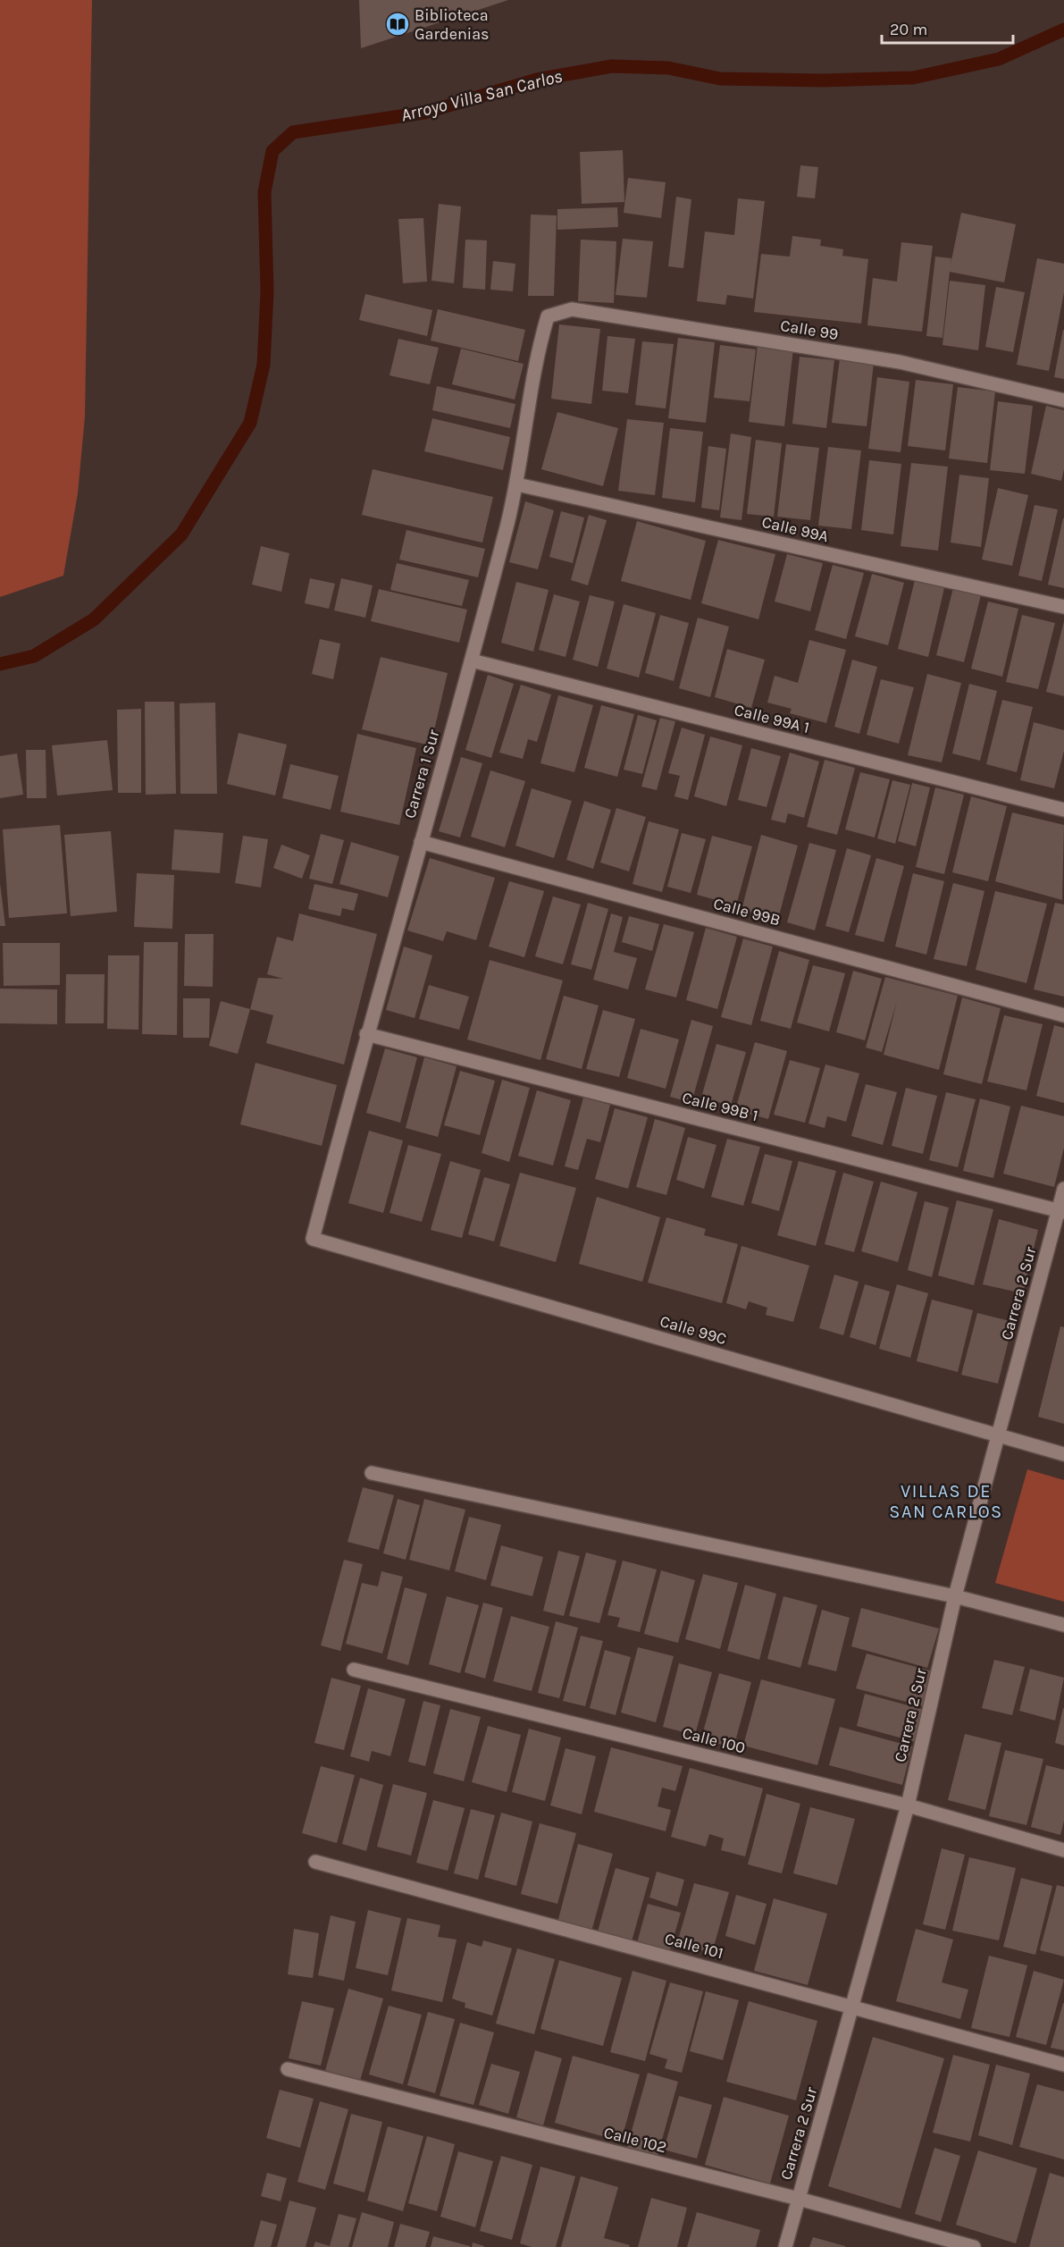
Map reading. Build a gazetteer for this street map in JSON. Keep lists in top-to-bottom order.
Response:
{
  "streets": {
    "street": [
      "Calle 99",
      "Calle 99A",
      "Calle 99A 1",
      "Carrera 1 Sur",
      "Calle 99B",
      "Calle 99B 1",
      "Carrera 2 Sur",
      "Calle 99C",
      "Calle 100",
      "Calle 101",
      "Calle 102"
    ]
  },
  "crossings": [
    ["Calle 99", "Carrera 1 Sur"],
    ["Calle 99A", "Carrera 1 Sur"],
    ["Calle 99A 1", "Carrera 1 Sur"],
    ["Carrera 1 Sur", "Calle 99B"],
    ["Carrera 1 Sur", "Calle 99B 1"],
    ["Carrera 1 Sur", "Calle 99C"],
    ["Calle 99B 1", "Carrera 2 Sur"],
    ["Carrera 2 Sur", "Calle 99C"],
    ["Carrera 2 Sur", "Calle 100"],
    ["Carrera 2 Sur", "Calle 101"],
    ["Carrera 2 Sur", "Calle 102"]
  ],
  "districts": ["VILLAS DE SAN CARLOS"],
  "water": ["Arroyo Villa San Carlos"],
  "places": {
    "library": ["Biblioteca Gardenias"]
  },
  "scale_bar": "20 m"
}
